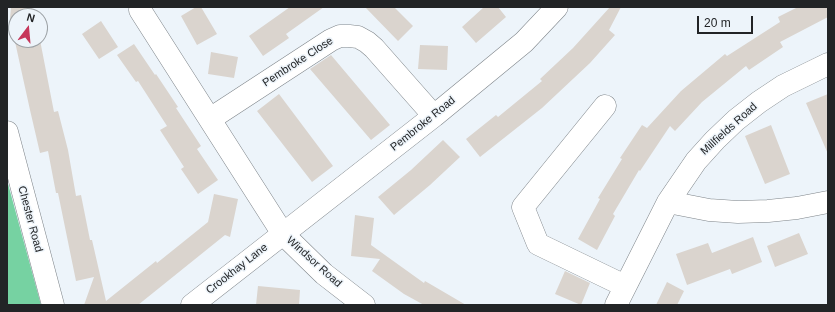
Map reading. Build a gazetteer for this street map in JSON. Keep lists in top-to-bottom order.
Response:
{
  "streets": {
    "street": [
      "Pembroke Close",
      "Pembroke Road",
      "Millfields Road",
      "Chester Road",
      "Windsor Road",
      "Crookhay Lane"
    ]
  },
  "crossings": [
    ["Pembroke Close", "Pembroke Road"],
    ["Pembroke Road", "Windsor Road"],
    ["Pembroke Road", "Crookhay Lane"],
    ["Windsor Road", "Crookhay Lane"]
  ],
  "scale_bar": "20 m",
  "north": "top"
}
